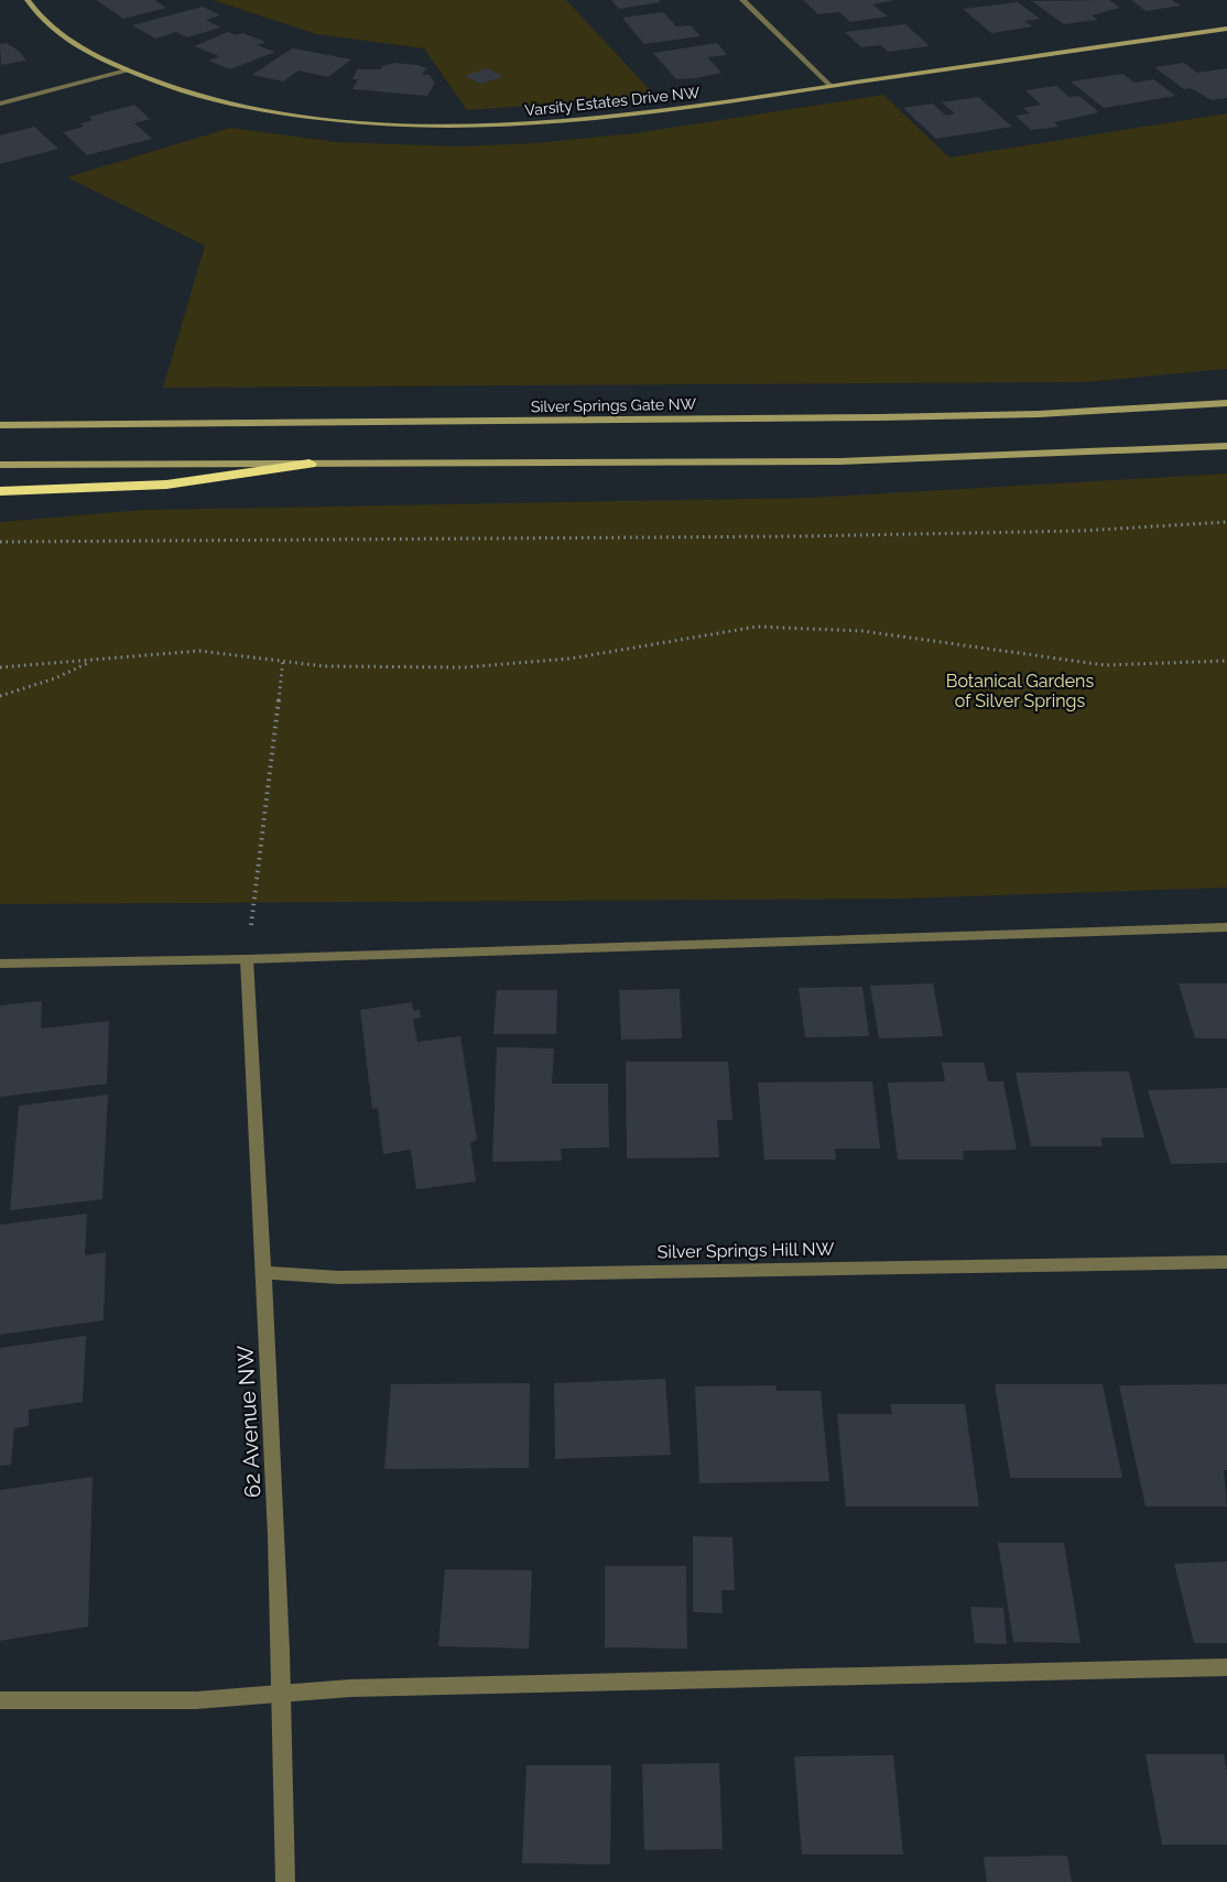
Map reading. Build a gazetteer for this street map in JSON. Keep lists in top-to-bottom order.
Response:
{
  "streets": {
    "street": [
      "Varsity Estates Drive NW",
      "Silver Springs Gate NW",
      "Silver Springs Hill NW",
      "62 Avenue NW"
    ]
  },
  "crossings": [
    ["Silver Springs Hill NW", "62 Avenue NW"]
  ],
  "parks": ["Botanical Gardens of Silver Springs"]
}
